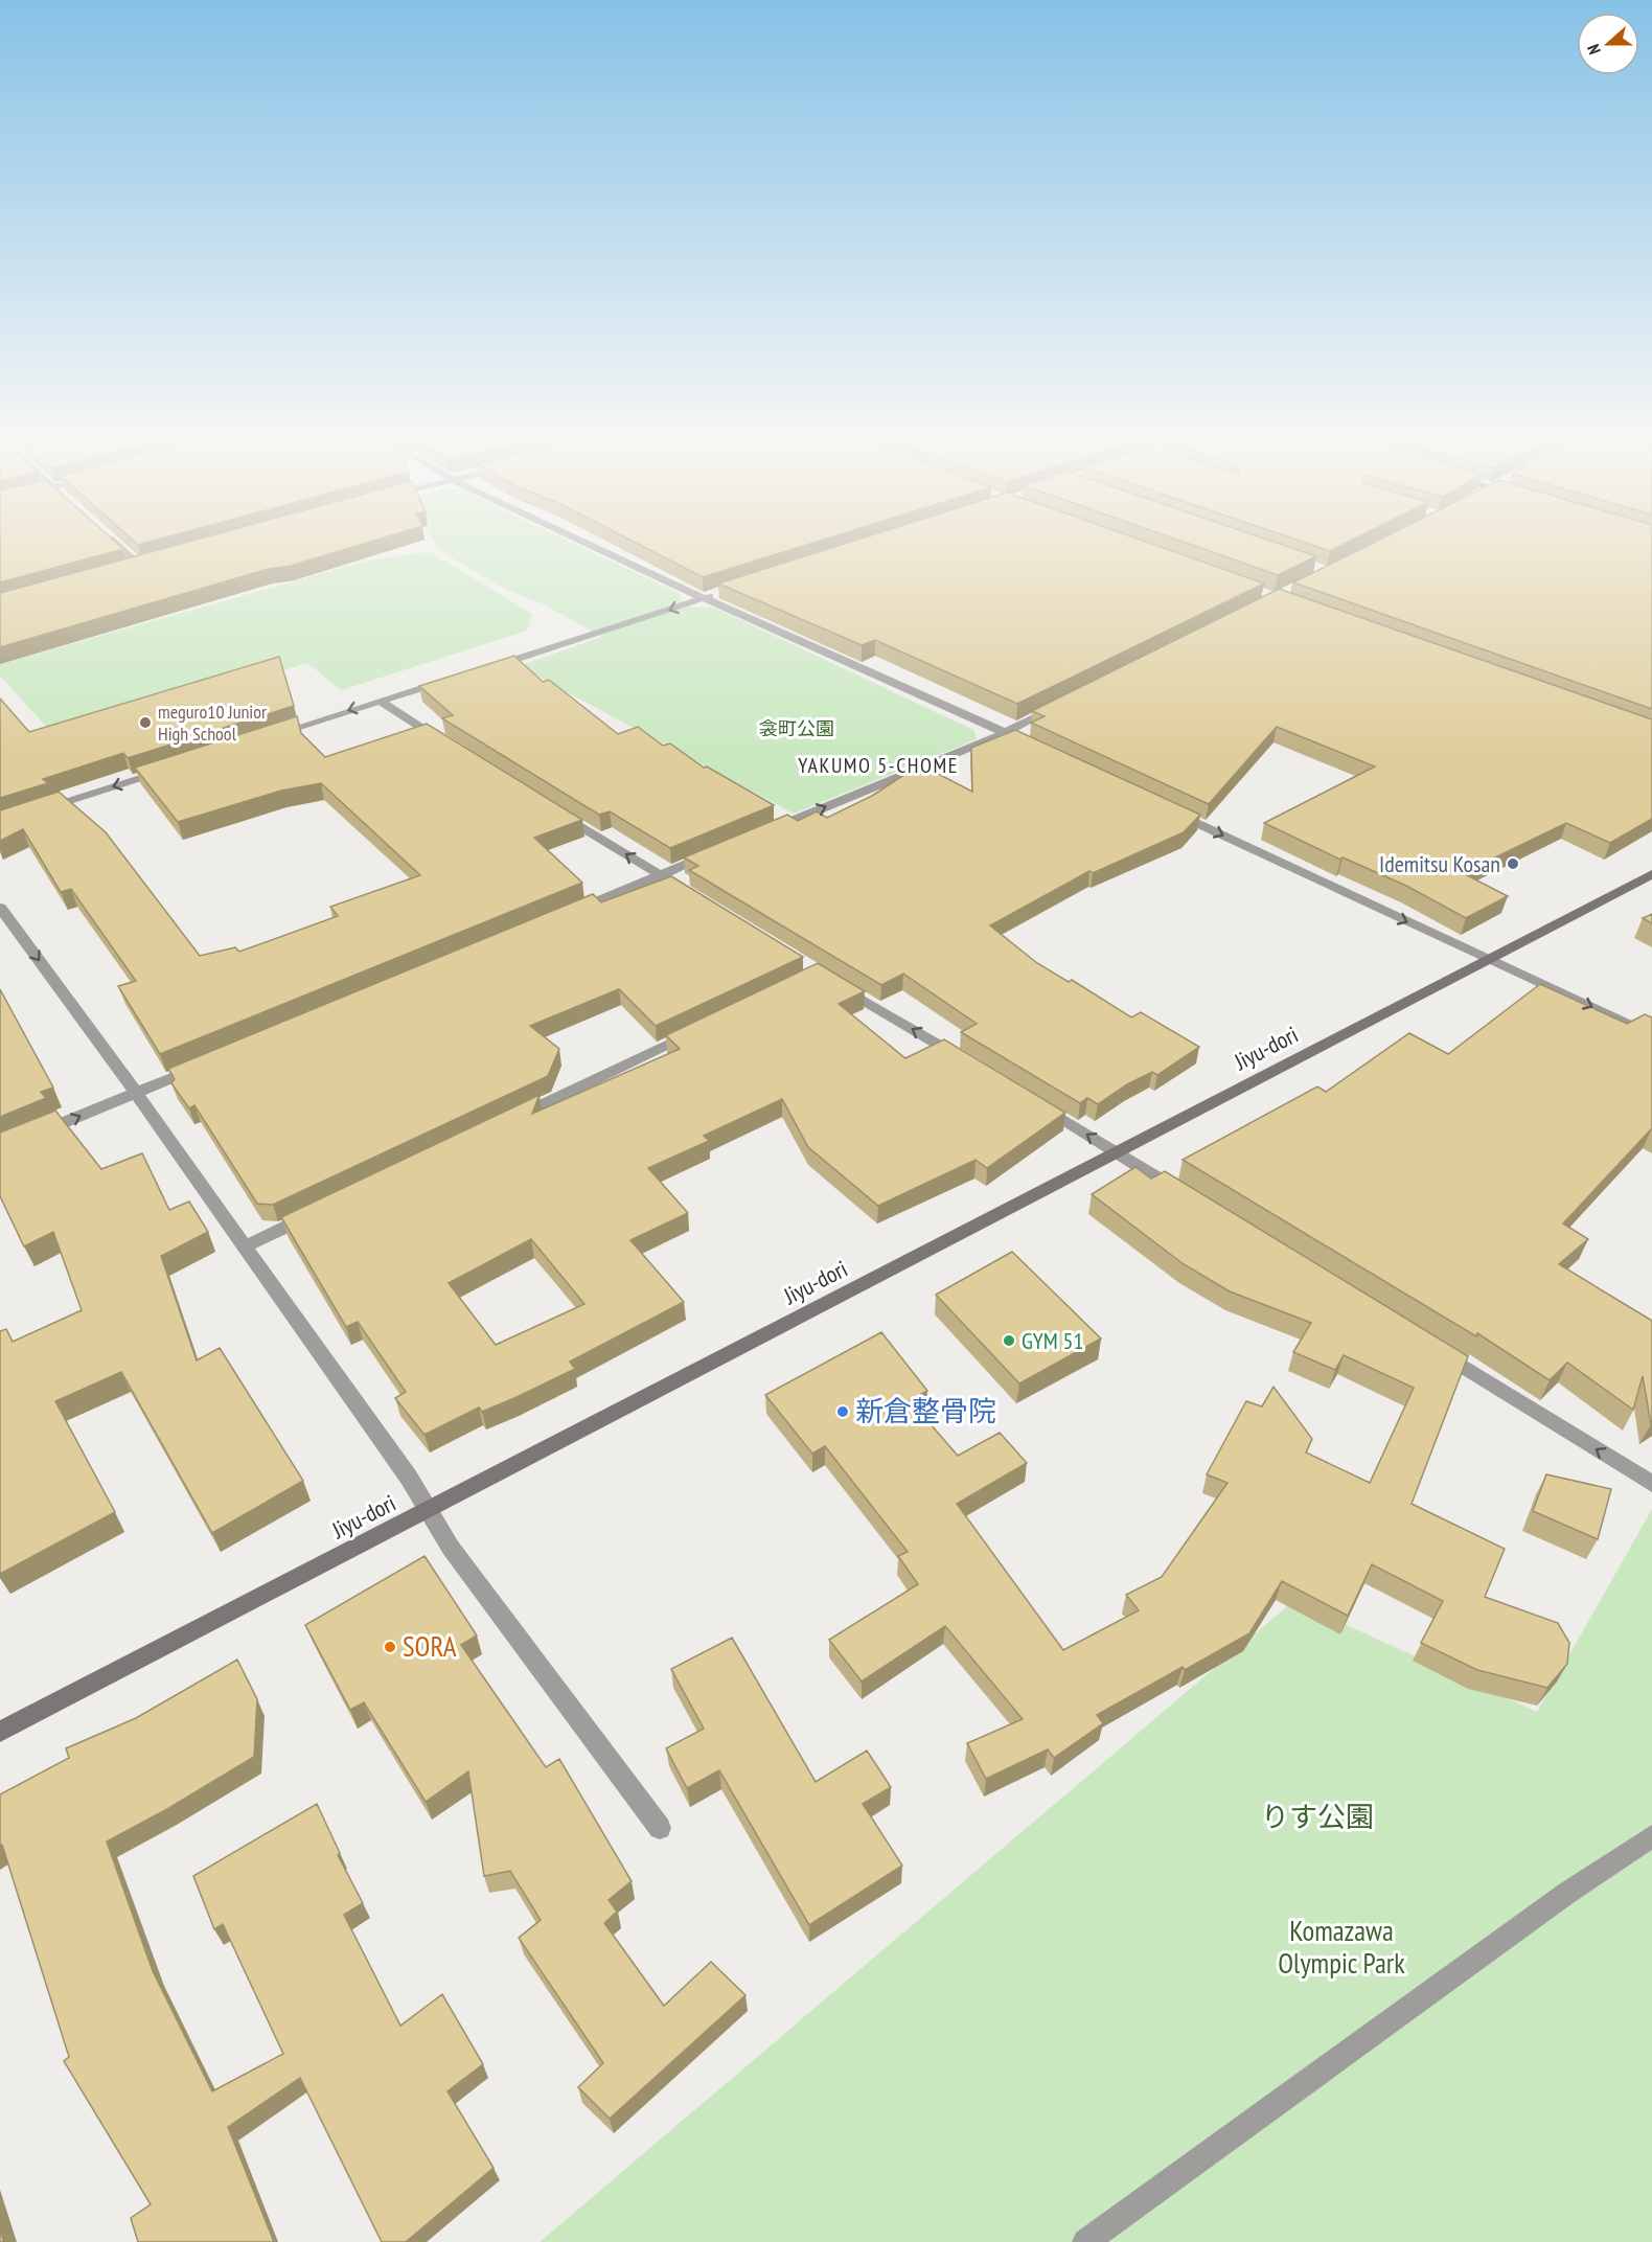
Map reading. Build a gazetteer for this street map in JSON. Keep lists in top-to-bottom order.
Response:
{
  "streets": {
    "main road": ["Jiyu-dori"]
  },
  "districts": ["YAKUMO 5-CHOME"],
  "parks": ["衾町公園", "りす公園", "Komazawa Olympic Park"],
  "places": [
    "meguro10 Junior High School",
    "Idemitsu Kosan",
    "GYM 51",
    "新倉整骨院",
    "SORA"
  ],
  "north": "left"
}
